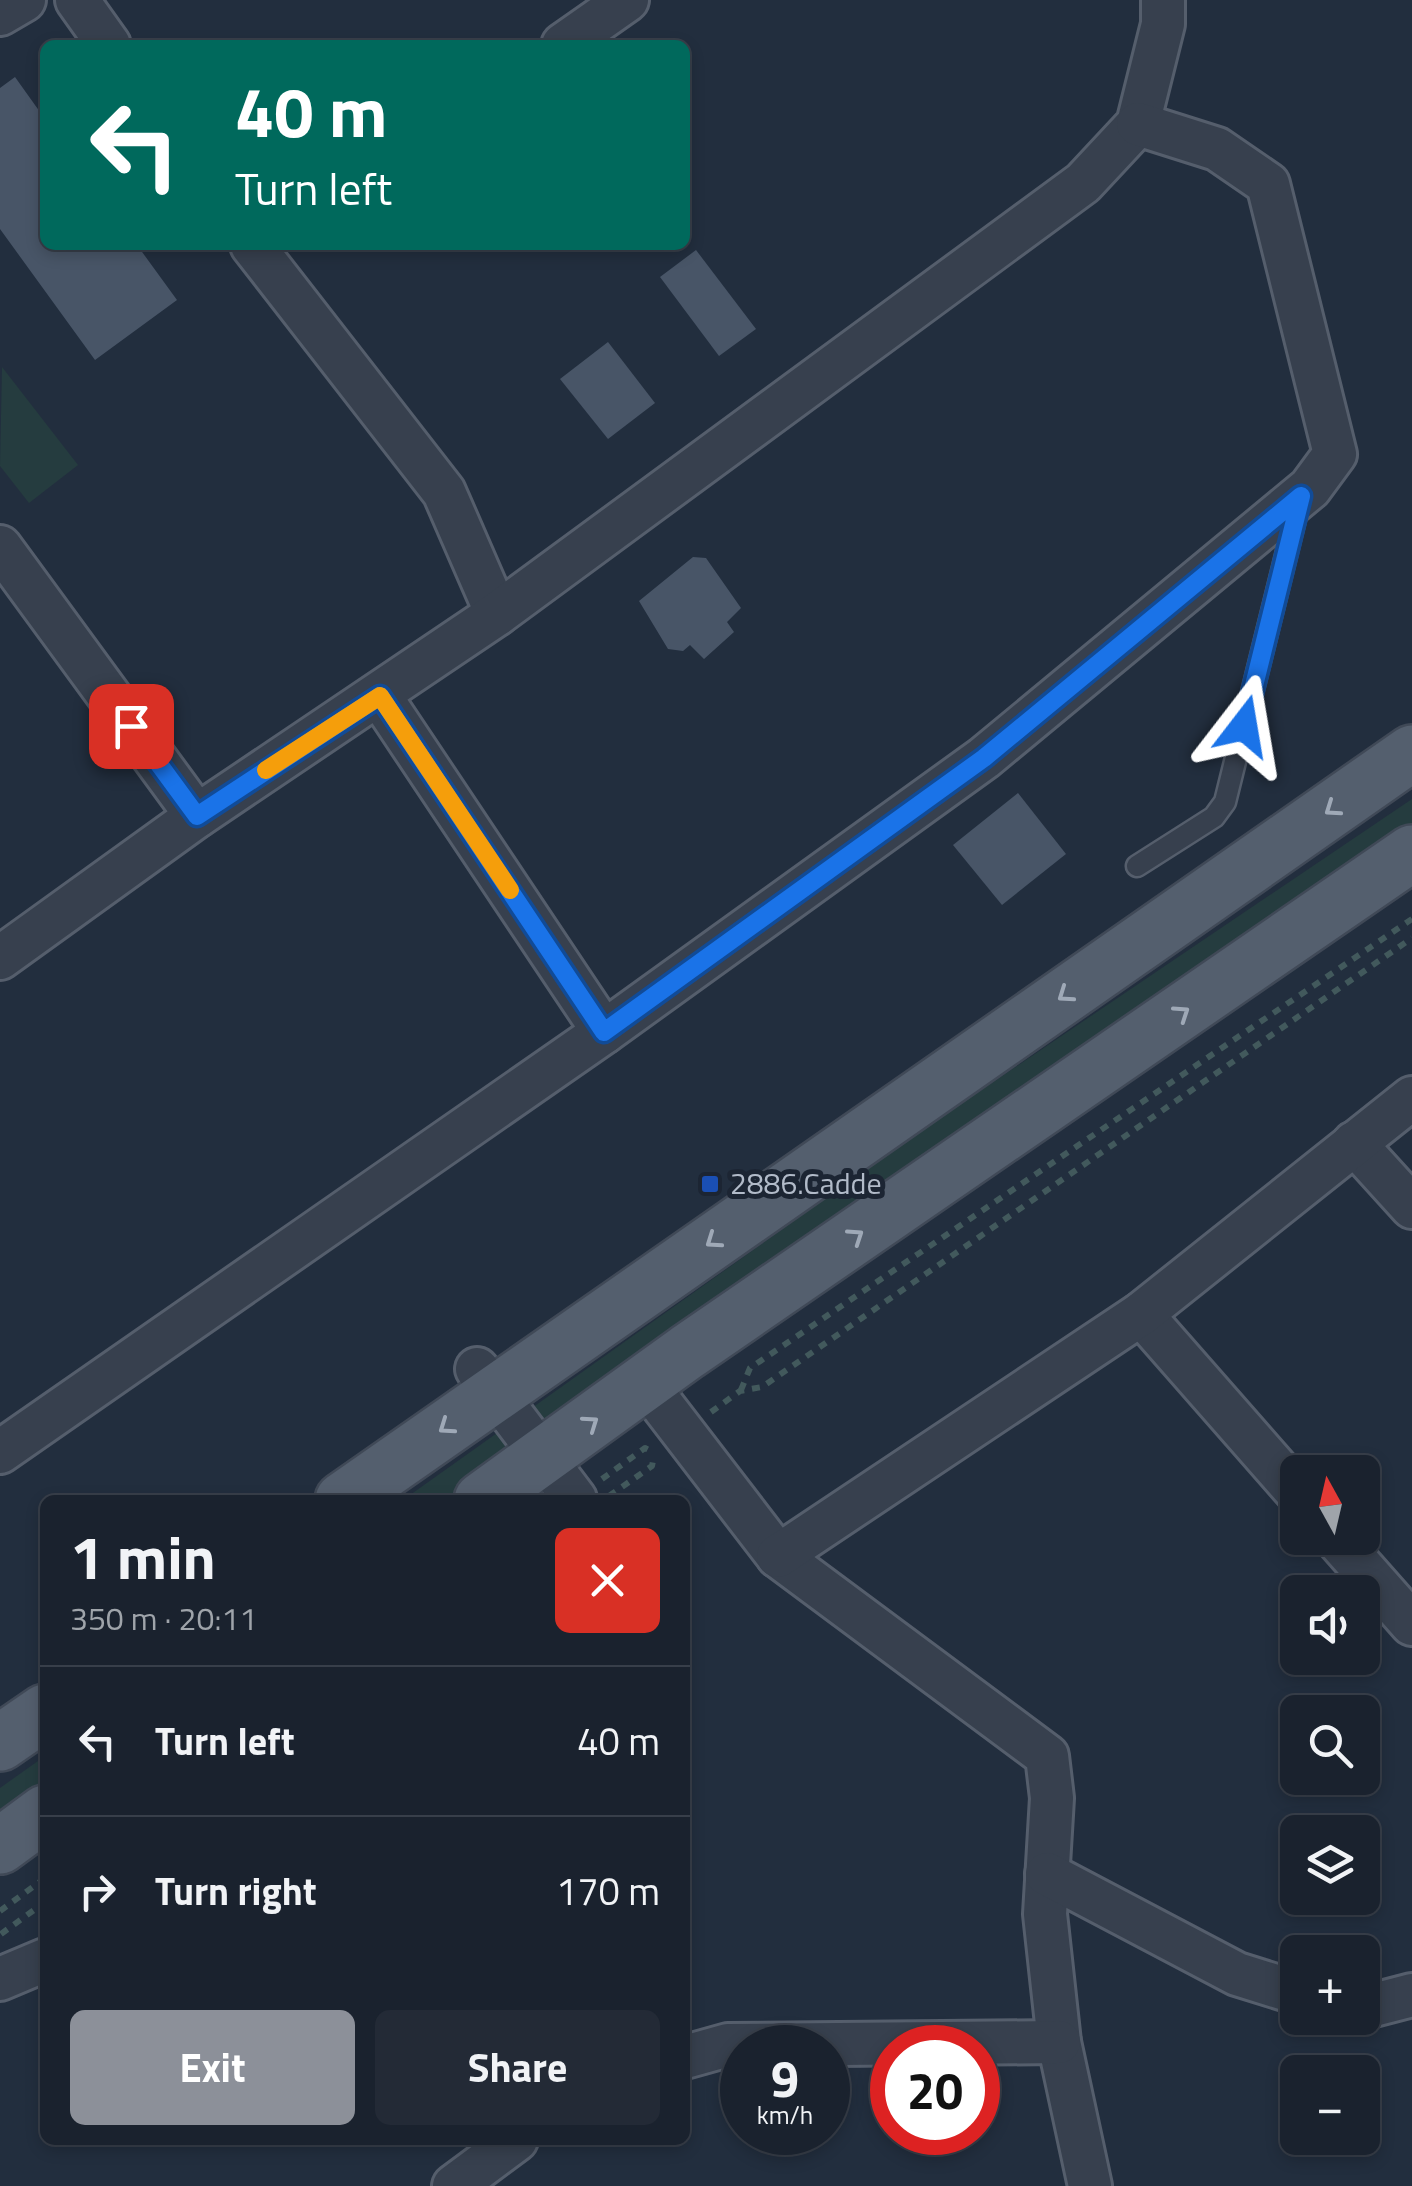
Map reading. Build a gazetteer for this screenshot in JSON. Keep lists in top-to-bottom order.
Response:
{
  "places": {
    "transit": ["2886.Cadde"]
  },
  "north": "top",
  "page": {
    "turn": ["40 m", "Turn left"],
    "map_buttons": ["+", "−"],
    "heading": ["1 min", "350 m · 20:11"],
    "list": [
      {
        "name": "Turn left",
        "value": "40 m"
      },
      {
        "name": "Turn right",
        "value": "170 m"
      }
    ],
    "buttons": ["Exit", "Share"],
    "speed": "9 km/h",
    "limit": "20"
  }
}
